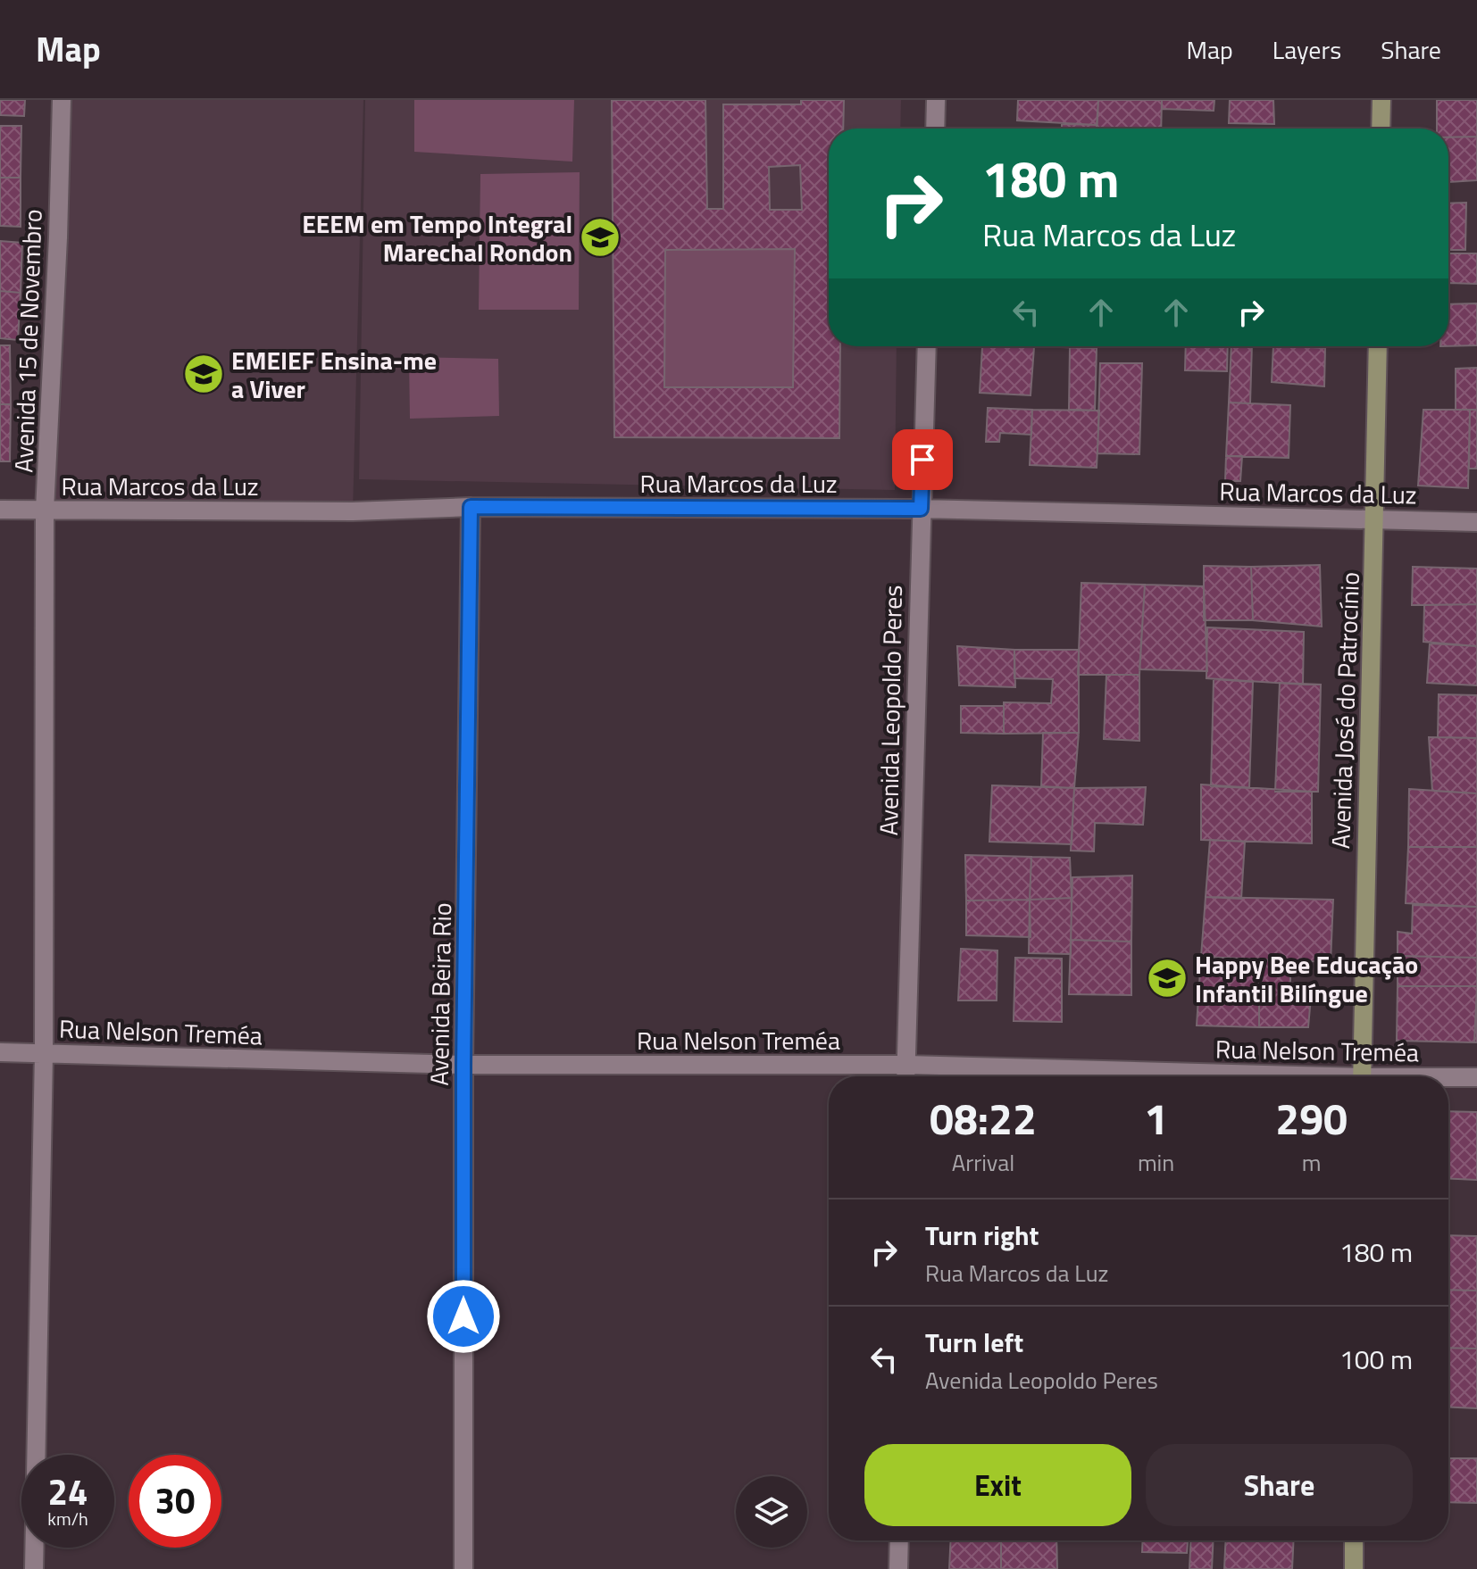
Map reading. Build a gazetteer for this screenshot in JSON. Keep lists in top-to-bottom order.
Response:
{
  "streets": {
    "street": [
      "Avenida 15 de Novembro",
      "Rua Marcos da Luz",
      "Avenida Leopoldo Peres",
      "Avenida José do Patrocínio",
      "Avenida Beira Rio",
      "Rua Nelson Treméa"
    ]
  },
  "crossings": [
    ["Avenida 15 de Novembro", "Rua Marcos da Luz"],
    ["Avenida 15 de Novembro", "Rua Nelson Treméa"],
    ["Rua Marcos da Luz", "Avenida Leopoldo Peres"],
    ["Rua Marcos da Luz", "Avenida José do Patrocínio"],
    ["Rua Marcos da Luz", "Avenida Beira Rio"],
    ["Avenida Leopoldo Peres", "Rua Nelson Treméa"],
    ["Avenida Beira Rio", "Rua Nelson Treméa"]
  ],
  "places": {
    "school or university": ["EEEM em Tempo Integral Marechal Rondon", "EMEIEF Ensina-me a Viver", "Happy Bee Educação Infantil Bilíngue"]
  },
  "page": {
    "header": "Map",
    "nav": ["Map", "Layers", "Share"],
    "turn": ["180 m", "Rua Marcos da Luz"],
    "eta": [
      "08:22",
      "Arrival",
      "1",
      "min",
      "290",
      "m"
    ],
    "list": [
      {
        "name": "Turn right",
        "note": "Rua Marcos da Luz",
        "value": "180 m"
      },
      {
        "name": "Turn left",
        "note": "Avenida Leopoldo Peres",
        "value": "100 m"
      }
    ],
    "buttons": ["Exit", "Share"],
    "speed": "24 km/h",
    "limit": "30"
  }
}
